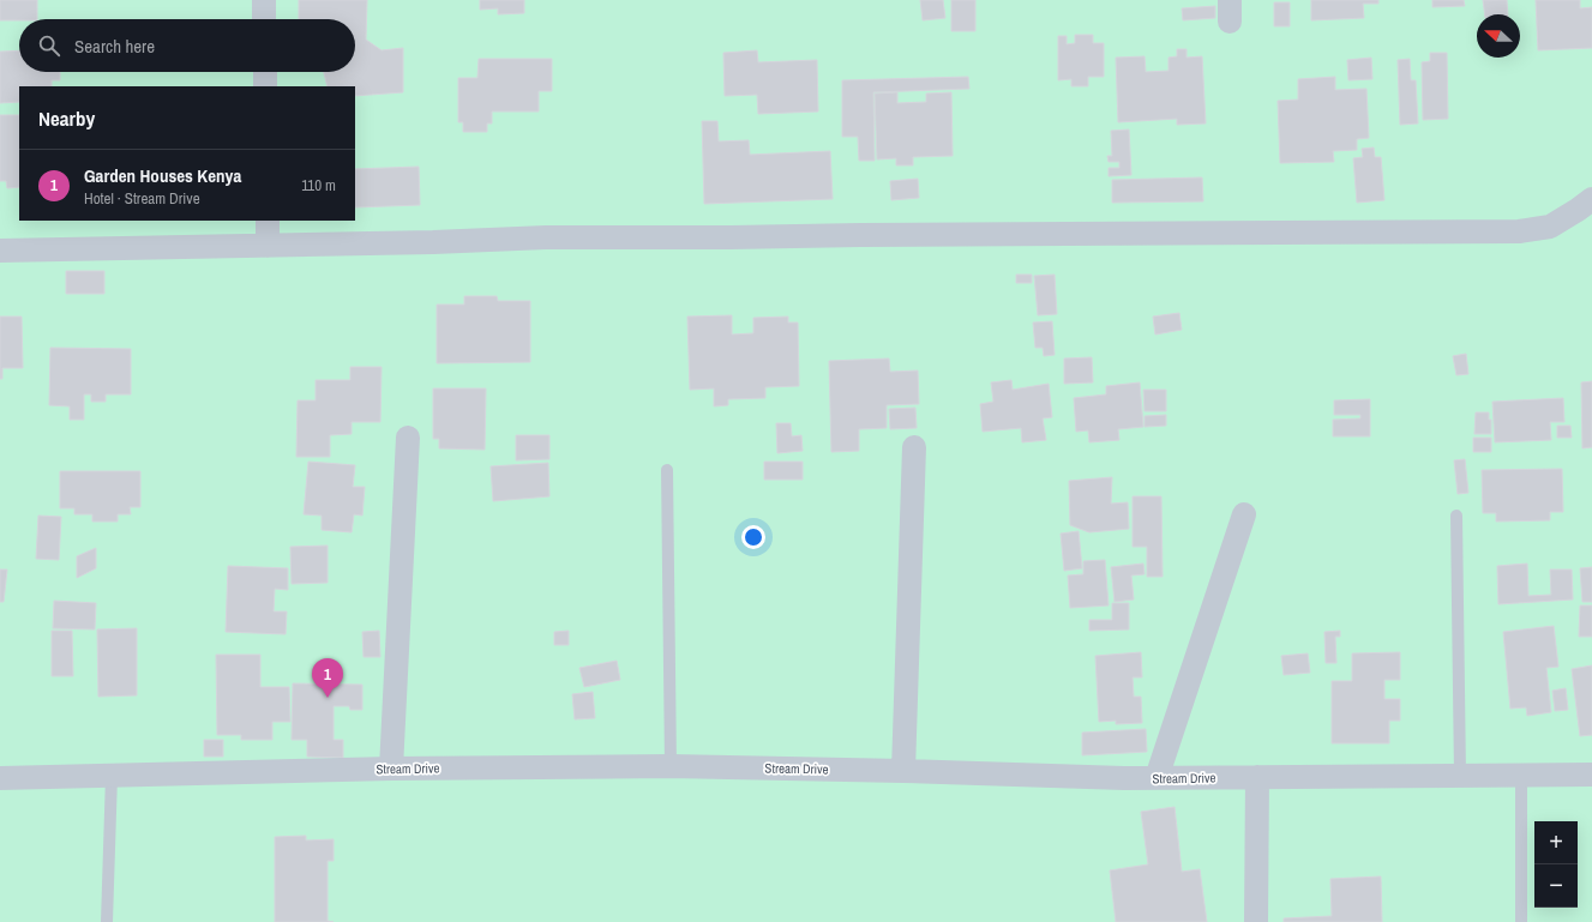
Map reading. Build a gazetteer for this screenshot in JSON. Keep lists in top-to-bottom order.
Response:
{
  "streets": {
    "street": ["Stream Drive"]
  },
  "north": "left",
  "page": {
    "search": "Search here",
    "heading": "Nearby",
    "list": [
      {
        "mark": "1",
        "name": "Garden Houses Kenya",
        "note": "Hotel · Stream Drive",
        "value": "110 m"
      }
    ],
    "pins": "1",
    "map_buttons": ["+", "−"]
  }
}
